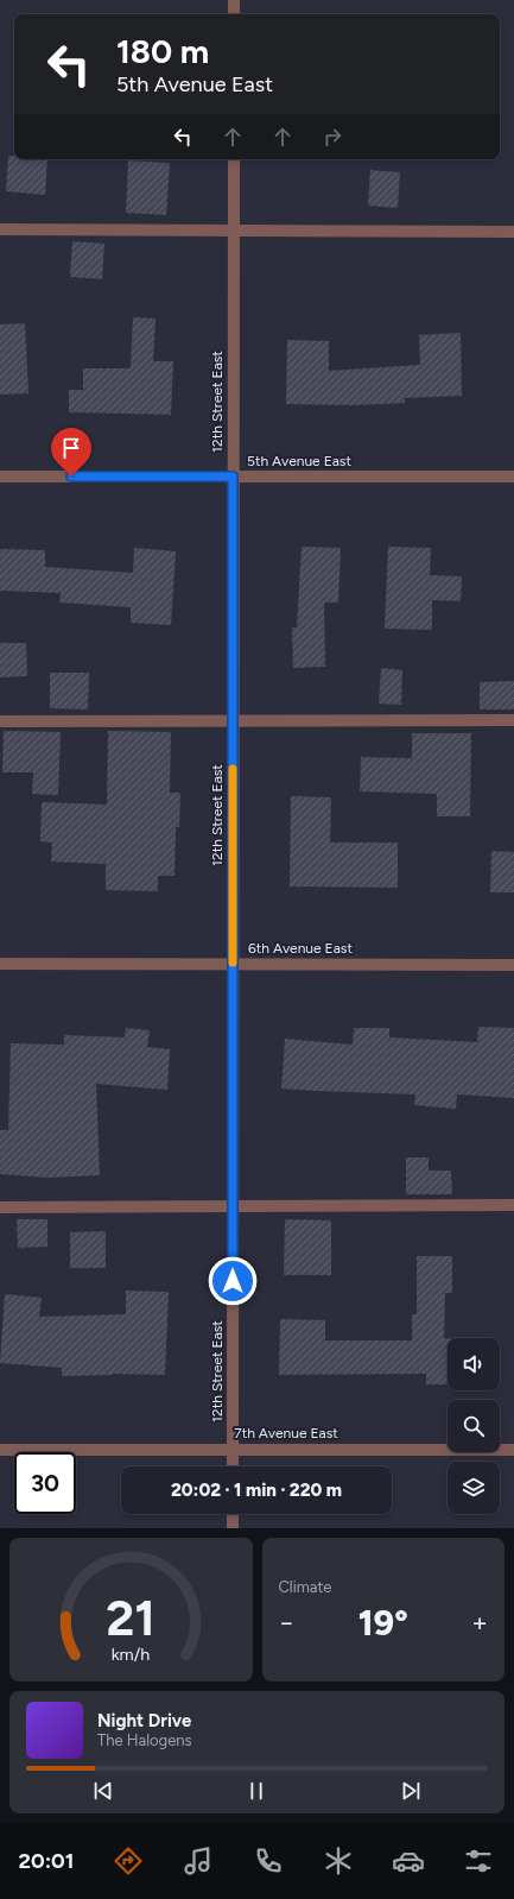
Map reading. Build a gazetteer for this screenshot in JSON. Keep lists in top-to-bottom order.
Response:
{
  "streets": {
    "street": [
      "12th Street East",
      "5th Avenue East",
      "6th Avenue East",
      "7th Avenue East"
    ]
  },
  "crossings": [
    ["12th Street East", "5th Avenue East"],
    ["12th Street East", "6th Avenue East"],
    ["12th Street East", "7th Avenue East"]
  ],
  "page": {
    "turn": ["180 m", "5th Avenue East"],
    "limit": "30",
    "trip": "20:02 · 1 min · 220 m",
    "tile": "Climate",
    "heat": ["−", "19°", "+"],
    "song": ["Night Drive", "The Halogens"],
    "tabs": "20:01",
    "gauge": ["21", "km/h"]
  }
}
